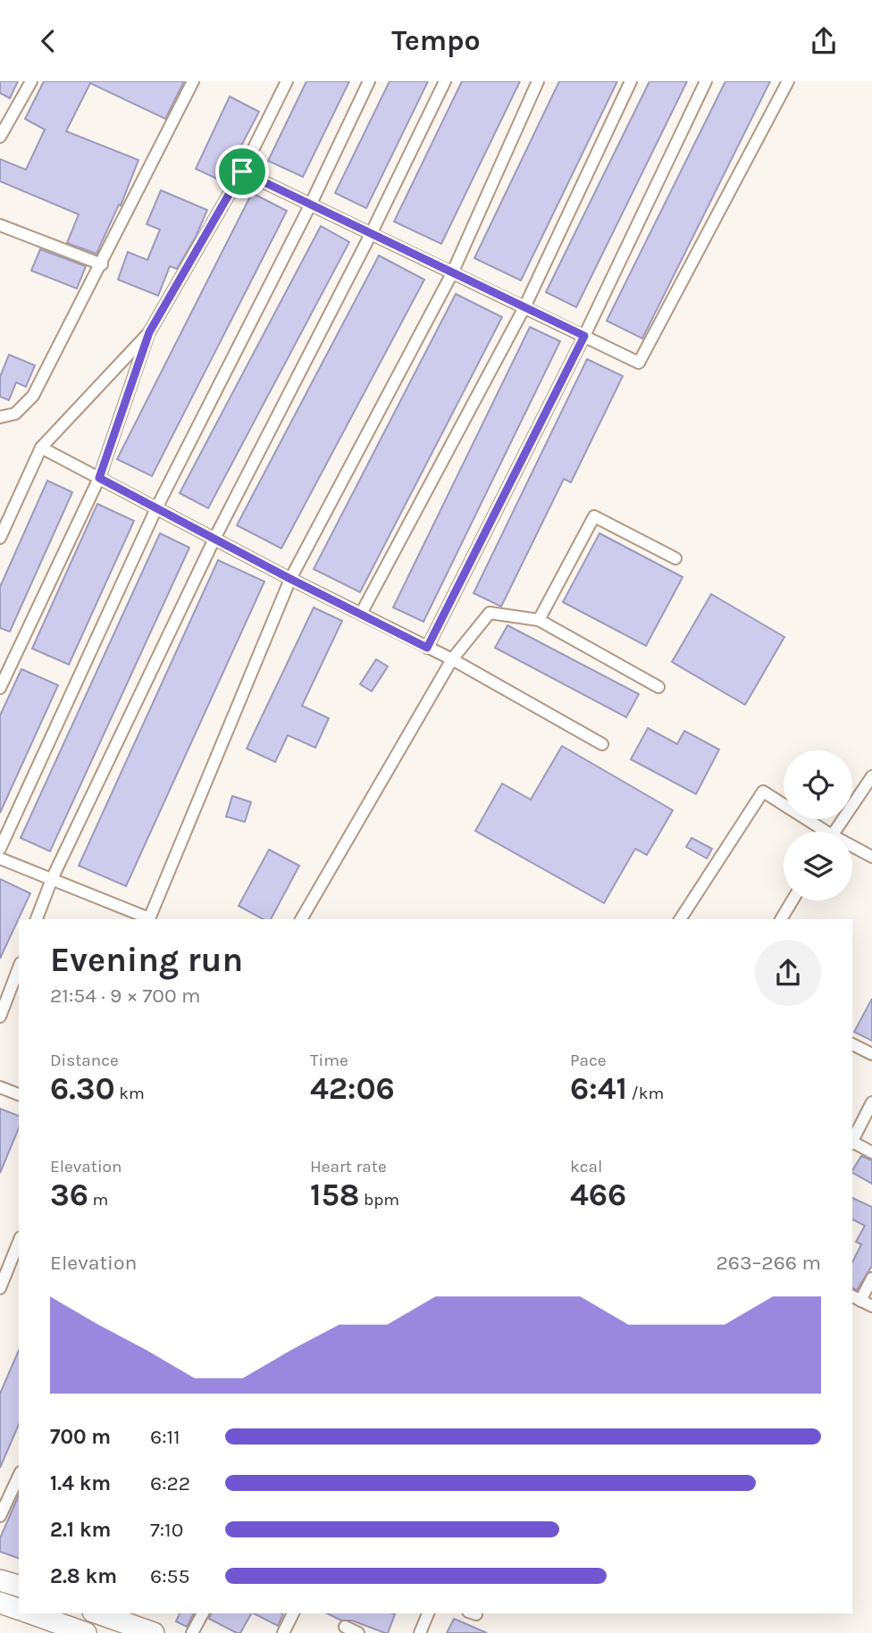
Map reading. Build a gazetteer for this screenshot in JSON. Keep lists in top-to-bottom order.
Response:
{
  "page": {
    "header": "Tempo",
    "heading": ["Evening run", "21:54 · 9 × 700 m"],
    "stats": [
      ["Distance", "6.30 km"],
      ["Time", "42:06"],
      ["Pace", "6:41 /km"],
      ["Elevation", "36 m"],
      ["Heart rate", "158 bpm"],
      ["kcal", "466"]
    ],
    "chart": ["Elevation", "263–266 m"],
    "list": [
      {
        "name": "700 m",
        "note": "6:11"
      },
      {
        "name": "1.4 km",
        "note": "6:22"
      },
      {
        "name": "2.1 km",
        "note": "7:10"
      },
      {
        "name": "2.8 km",
        "note": "6:55"
      }
    ]
  }
}
